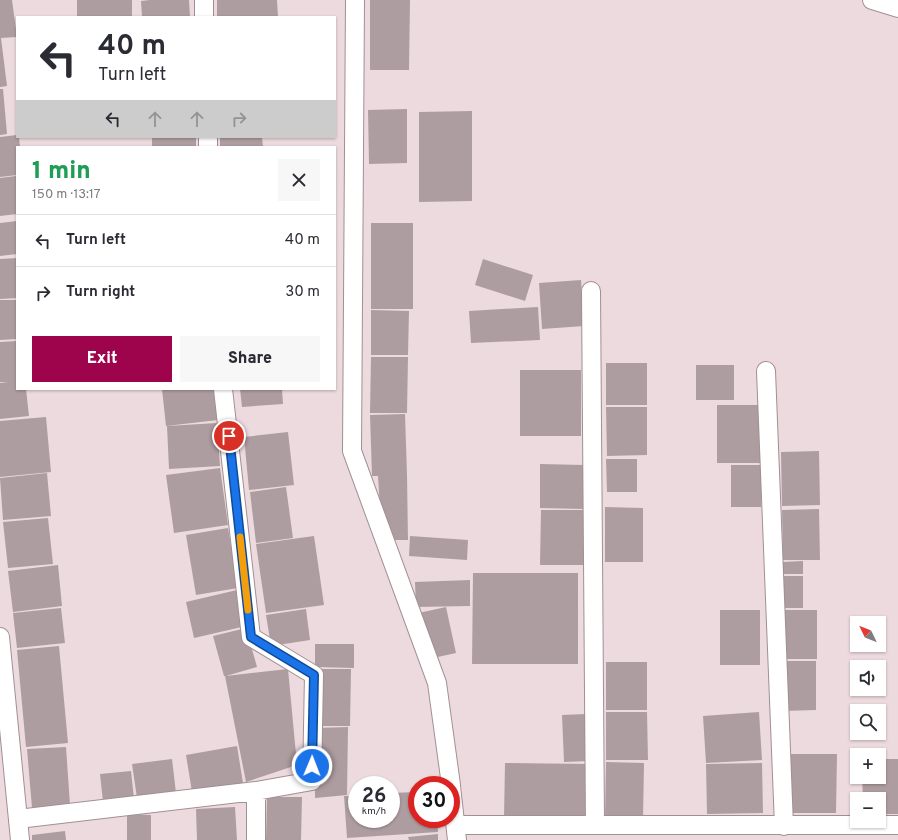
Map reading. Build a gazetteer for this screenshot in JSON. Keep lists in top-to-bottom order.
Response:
{
  "north": "top left",
  "page": {
    "turn": ["40 m", "Turn left"],
    "heading": ["1 min", "150 m · 13:17"],
    "list": [
      {
        "name": "Turn left",
        "value": "40 m"
      },
      {
        "name": "Turn right",
        "value": "30 m"
      }
    ],
    "buttons": ["Exit", "Share"],
    "map_buttons": ["+", "−"],
    "speed": "26 km/h",
    "limit": "30"
  }
}
